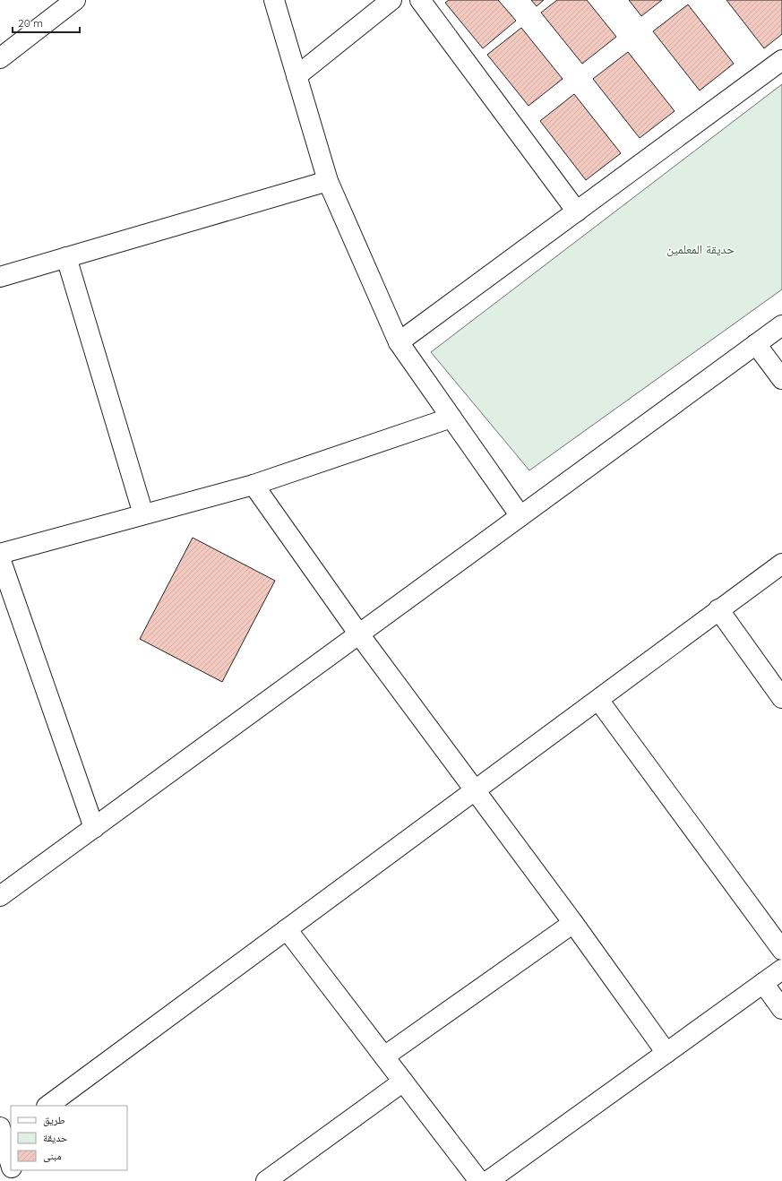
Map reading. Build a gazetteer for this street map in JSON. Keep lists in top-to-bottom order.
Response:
{
  "parks": ["حديقة المعلمين"],
  "legend": ["طريق", "حديقة", "مبنى"],
  "scale_bar": "20 m"
}
